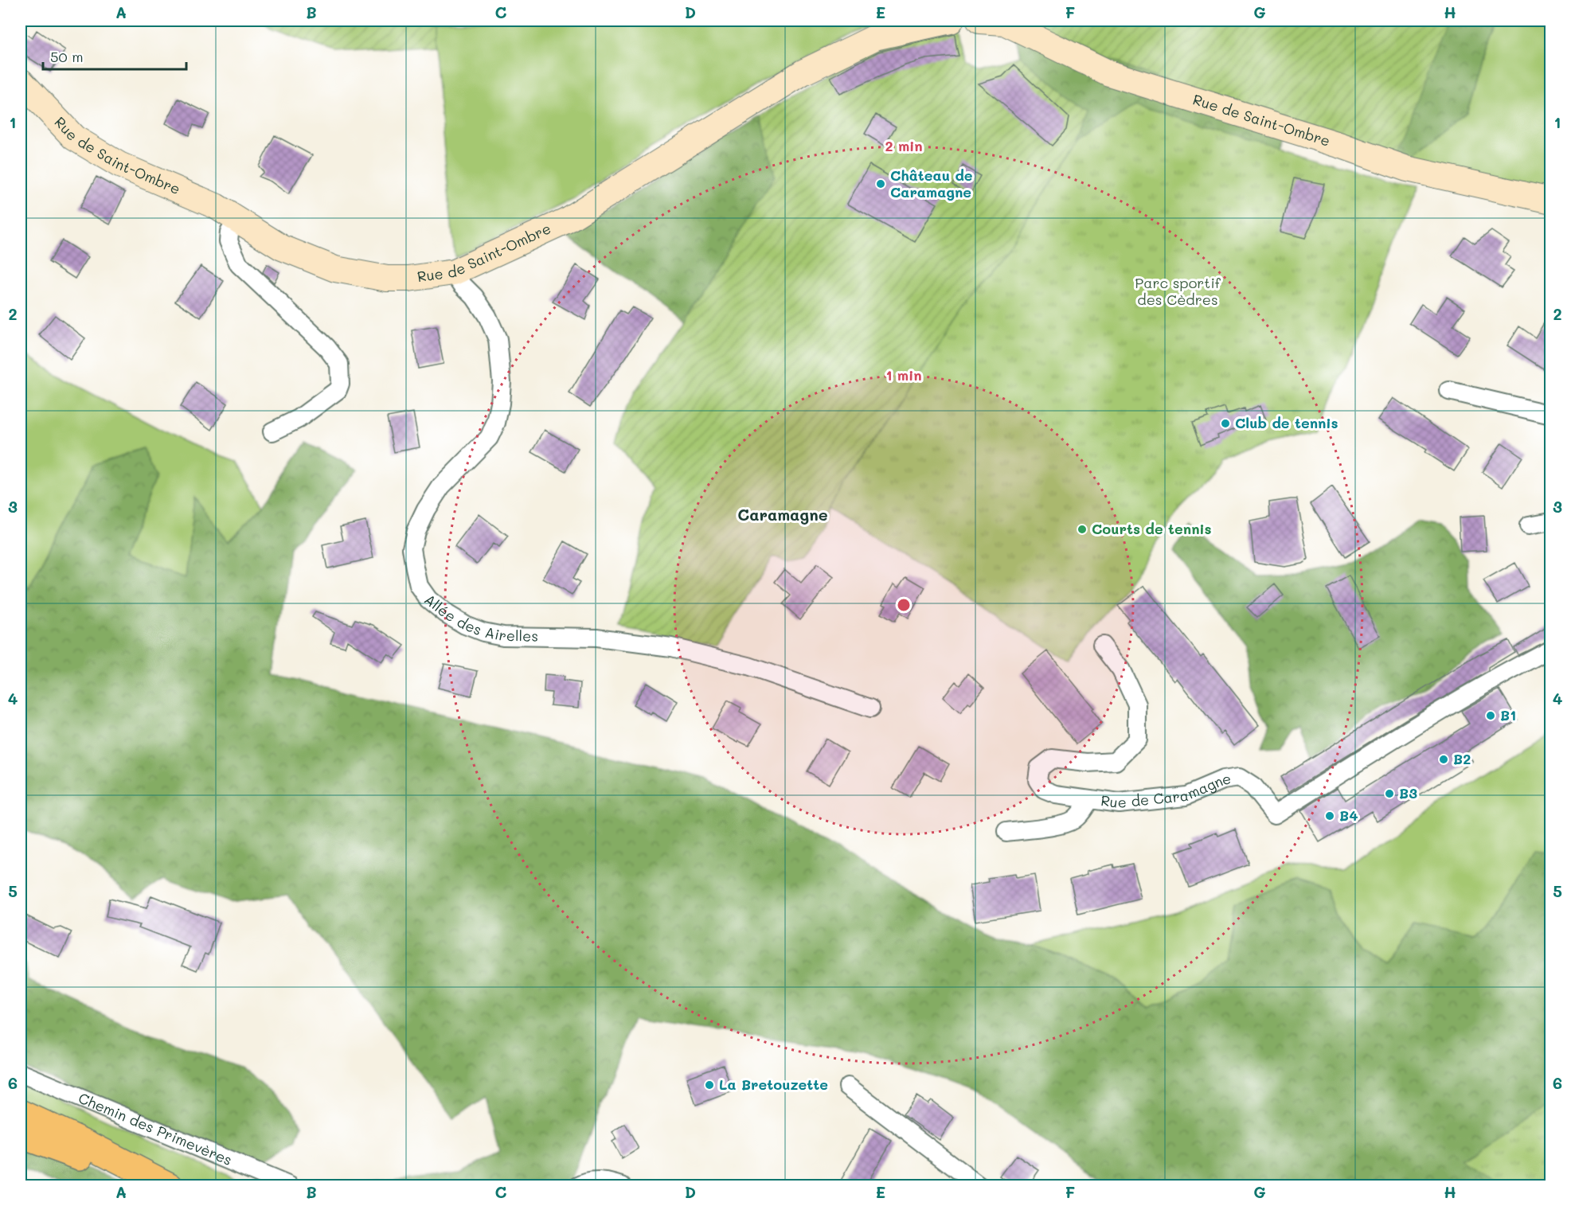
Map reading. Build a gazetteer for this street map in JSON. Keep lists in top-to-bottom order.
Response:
{
  "streets": {
    "street": [
      "Rue de Saint-Ombre",
      "Allée des Airelles",
      "Rue de Caramagne",
      "Chemin des Primevères"
    ]
  },
  "crossings": [
    ["Rue de Saint-Ombre", "Allée des Airelles"]
  ],
  "districts": ["Caramagne"],
  "parks": ["Parc sportif des Cèdres"],
  "places": [
    "Château de Caramagne",
    "Club de tennis",
    "Courts de tennis",
    "B1",
    "B2",
    "B3",
    "B4",
    "La Bretouzette"
  ],
  "scale_bar": "50 m",
  "grid": {
    "columns": [
      "A",
      "B",
      "C",
      "D",
      "E",
      "F",
      "G",
      "H"
    ],
    "rows": [
      "1",
      "2",
      "3",
      "4",
      "5",
      "6"
    ]
  },
  "rings": ["2 min", "1 min"]
}
